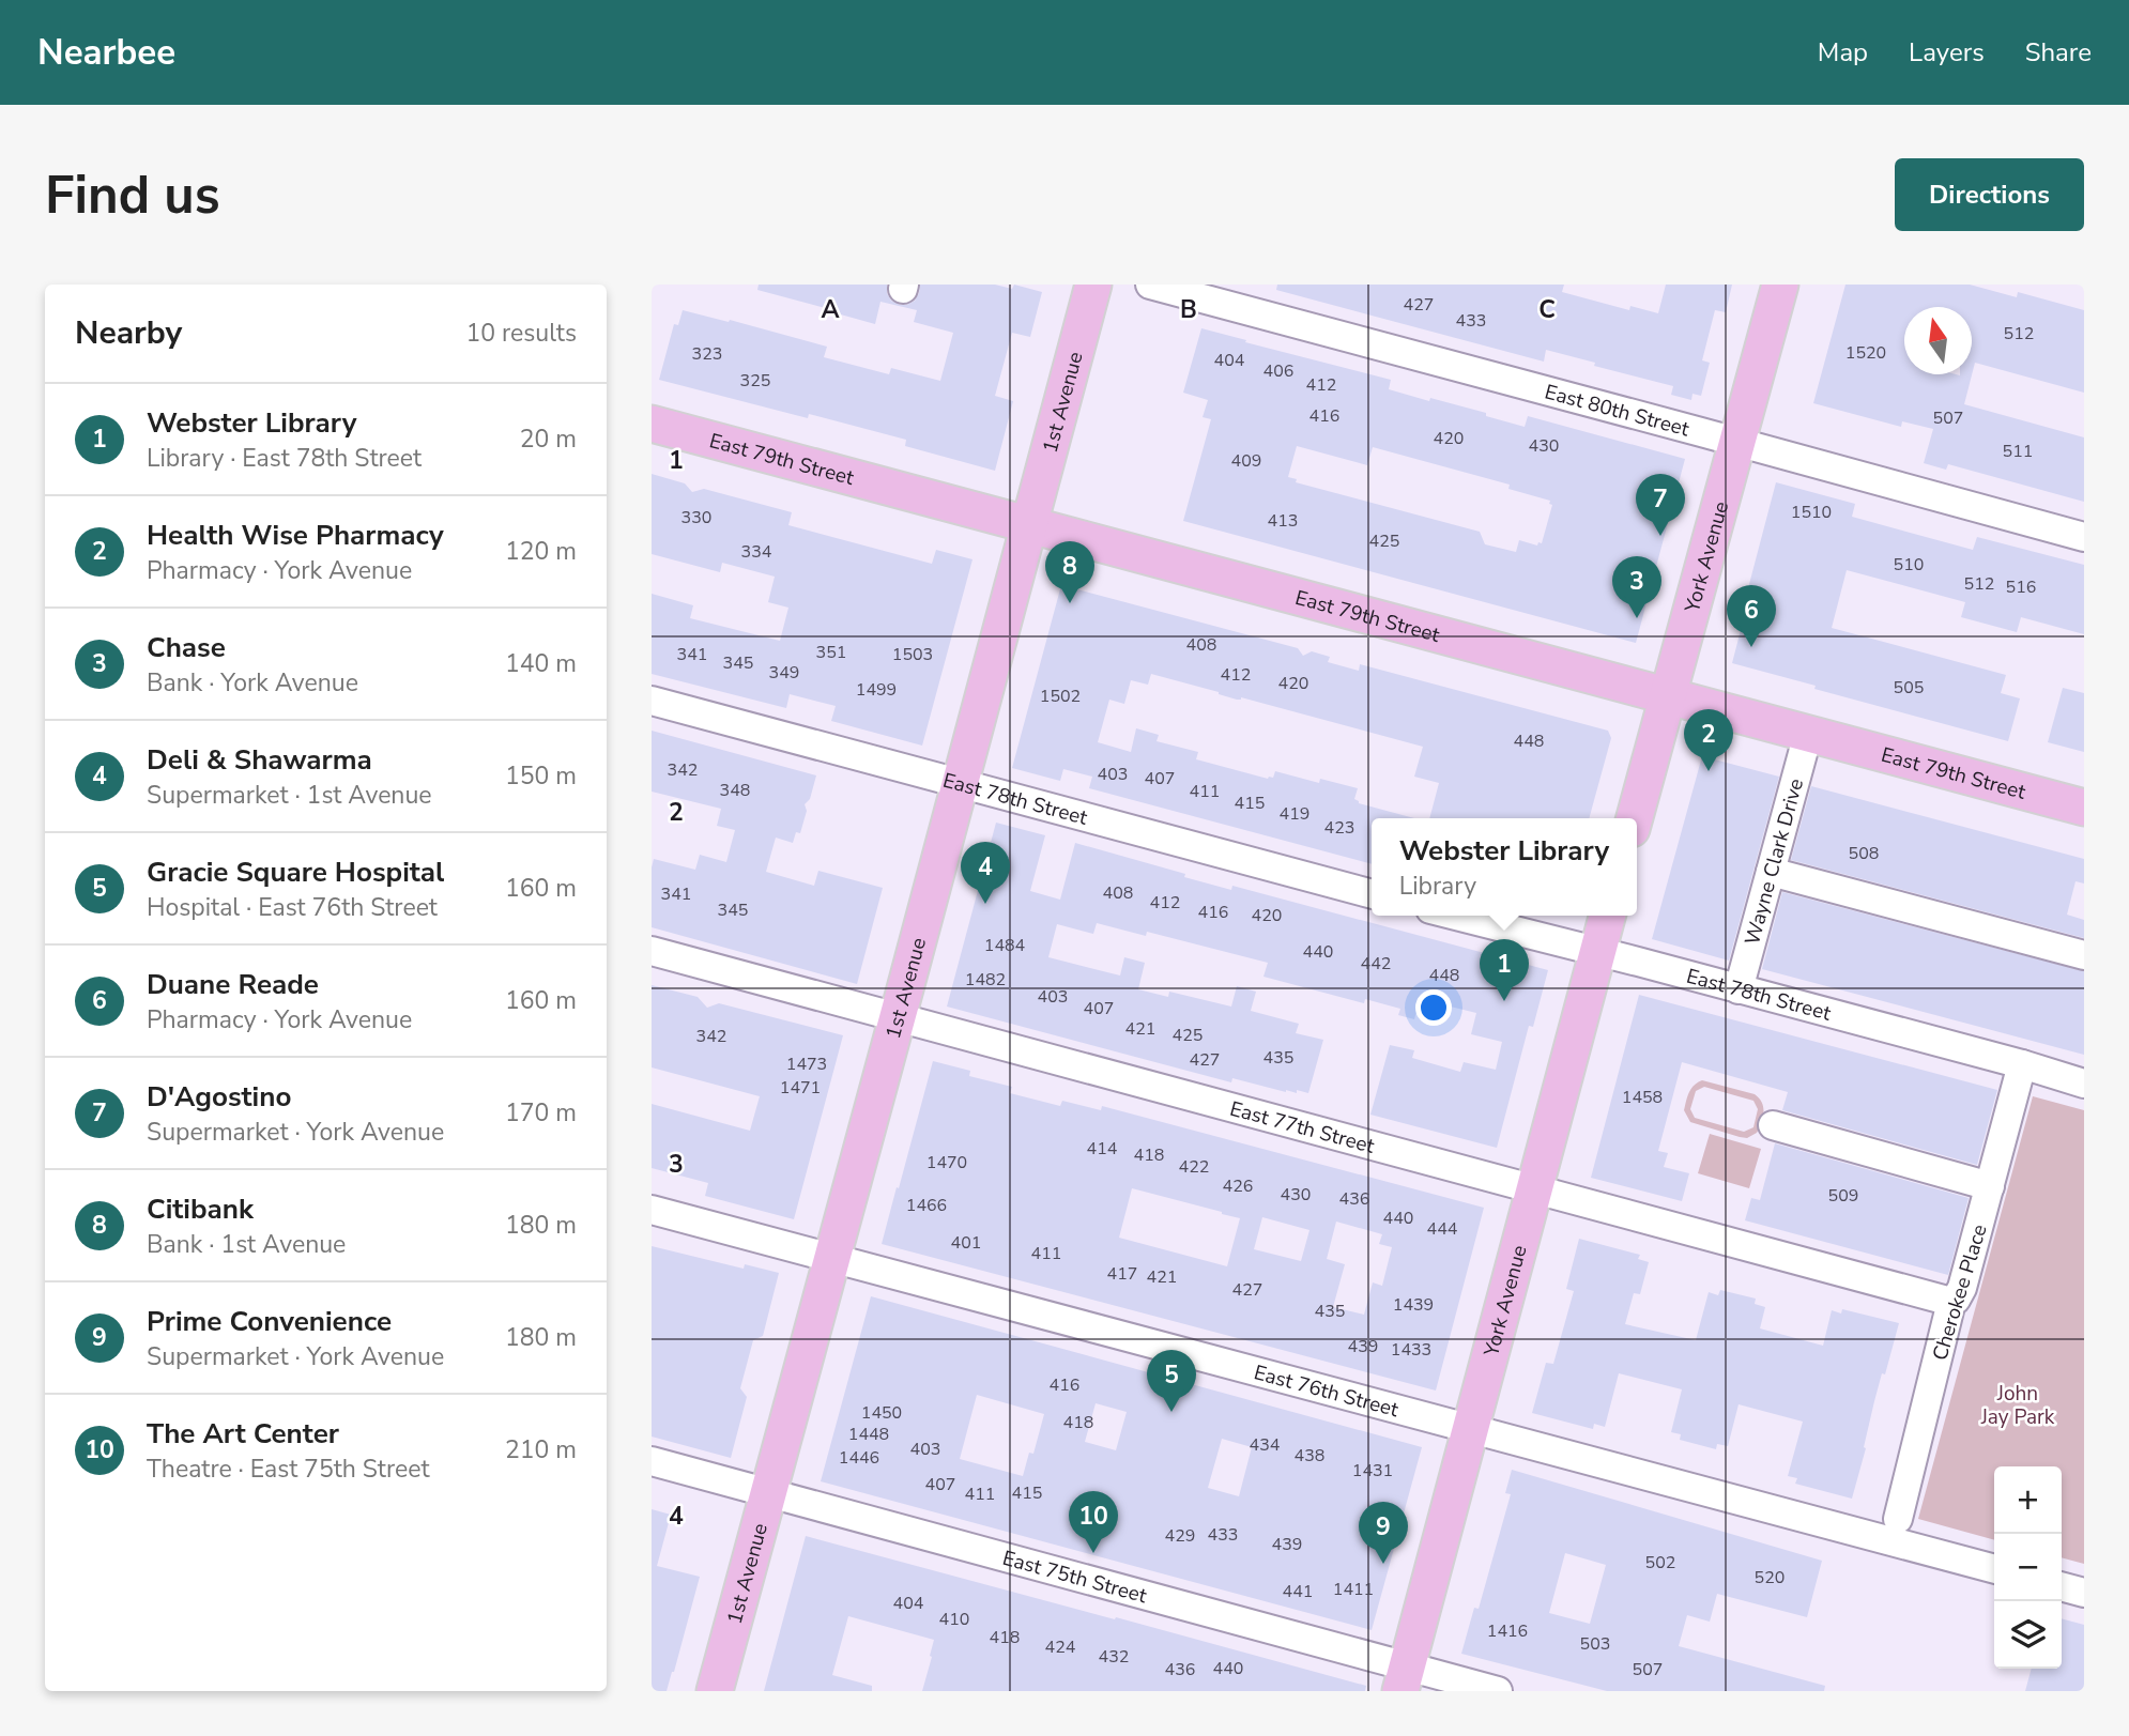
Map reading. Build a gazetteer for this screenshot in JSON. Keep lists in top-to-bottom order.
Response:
{
  "streets": {
    "main road": ["1st Avenue", "East 79th Street", "York Avenue"],
    "street": [
      "East 80th Street",
      "East 78th Street",
      "Wayne Clark Drive",
      "East 77th Street",
      "Cherokee Place",
      "East 76th Street",
      "East 75th Street"
    ]
  },
  "crossings": [
    ["1st Avenue", "East 79th Street"],
    ["1st Avenue", "East 78th Street"],
    ["1st Avenue", "East 77th Street"],
    ["1st Avenue", "East 76th Street"],
    ["1st Avenue", "East 75th Street"],
    ["East 80th Street", "York Avenue"],
    ["East 79th Street", "York Avenue"],
    ["East 79th Street", "Wayne Clark Drive"],
    ["York Avenue", "East 78th Street"],
    ["York Avenue", "East 77th Street"],
    ["York Avenue", "East 76th Street"],
    ["York Avenue", "East 75th Street"],
    ["East 78th Street", "Wayne Clark Drive"],
    ["East 78th Street", "Cherokee Place"],
    ["East 77th Street", "Cherokee Place"]
  ],
  "parks": ["John Jay Park"],
  "house_numbers": [
    "427",
    "433",
    "512",
    "1520",
    "323",
    "404",
    "406",
    "325",
    "412",
    "416",
    "507",
    "420",
    "430",
    "511",
    "409",
    "1510",
    "330",
    "413",
    "425",
    "334",
    "510",
    "512",
    "516",
    "408",
    "351",
    "341",
    "1503",
    "345",
    "349",
    "412",
    "420",
    "505",
    "1499",
    "1502",
    "448",
    "342",
    "403",
    "407",
    "348",
    "411",
    "415",
    "419",
    "423",
    "508",
    "408",
    "341",
    "412",
    "345",
    "416",
    "420",
    "1484",
    "440",
    "442",
    "448",
    "1482",
    "403",
    "407",
    "421",
    "425",
    "342",
    "435",
    "427",
    "1473",
    "1471",
    "1458",
    "414",
    "418",
    "1470",
    "422",
    "426",
    "430",
    "509",
    "436",
    "1466",
    "440",
    "444",
    "401",
    "411",
    "417",
    "421",
    "427",
    "1439",
    "435",
    "439",
    "1433",
    "416",
    "1450",
    "418",
    "1448",
    "434",
    "403",
    "438",
    "1446",
    "1431",
    "407",
    "415",
    "411",
    "433",
    "429",
    "439",
    "502",
    "520",
    "1411",
    "441",
    "404",
    "410",
    "1416",
    "418",
    "503",
    "424",
    "432",
    "440",
    "436",
    "507"
  ],
  "north": "top",
  "page": {
    "header": "Nearbee",
    "nav": ["Map", "Layers", "Share"],
    "buttons": "Directions",
    "title": "Find us",
    "heading": ["Nearby", "10 results"],
    "list": [
      {
        "mark": "1",
        "name": "Webster Library",
        "note": "Library · East 78th Street",
        "value": "20 m"
      },
      {
        "mark": "2",
        "name": "Health Wise Pharmacy",
        "note": "Pharmacy · York Avenue",
        "value": "120 m"
      },
      {
        "mark": "3",
        "name": "Chase",
        "note": "Bank · York Avenue",
        "value": "140 m"
      },
      {
        "mark": "4",
        "name": "Deli & Shawarma",
        "note": "Supermarket · 1st Avenue",
        "value": "150 m"
      },
      {
        "mark": "5",
        "name": "Gracie Square Hospital",
        "note": "Hospital · East 76th Street",
        "value": "160 m"
      },
      {
        "mark": "6",
        "name": "Duane Reade",
        "note": "Pharmacy · York Avenue",
        "value": "160 m"
      },
      {
        "mark": "7",
        "name": "D'Agostino",
        "note": "Supermarket · York Avenue",
        "value": "170 m"
      },
      {
        "mark": "8",
        "name": "Citibank",
        "note": "Bank · 1st Avenue",
        "value": "180 m"
      },
      {
        "mark": "9",
        "name": "Prime Convenience",
        "note": "Supermarket · York Avenue",
        "value": "180 m"
      },
      {
        "mark": "10",
        "name": "The Art Center",
        "note": "Theatre · East 75th Street",
        "value": "210 m"
      }
    ],
    "pins": [
      "7",
      "8",
      "3",
      "6",
      "2",
      "4",
      "1",
      "5",
      "10",
      "9"
    ],
    "popup": ["Webster Library", "Library"],
    "map_buttons": ["+", "−"]
  },
  "grid": {
    "columns": ["A", "B", "C"],
    "rows": [
      "1",
      "2",
      "3",
      "4"
    ]
  }
}
